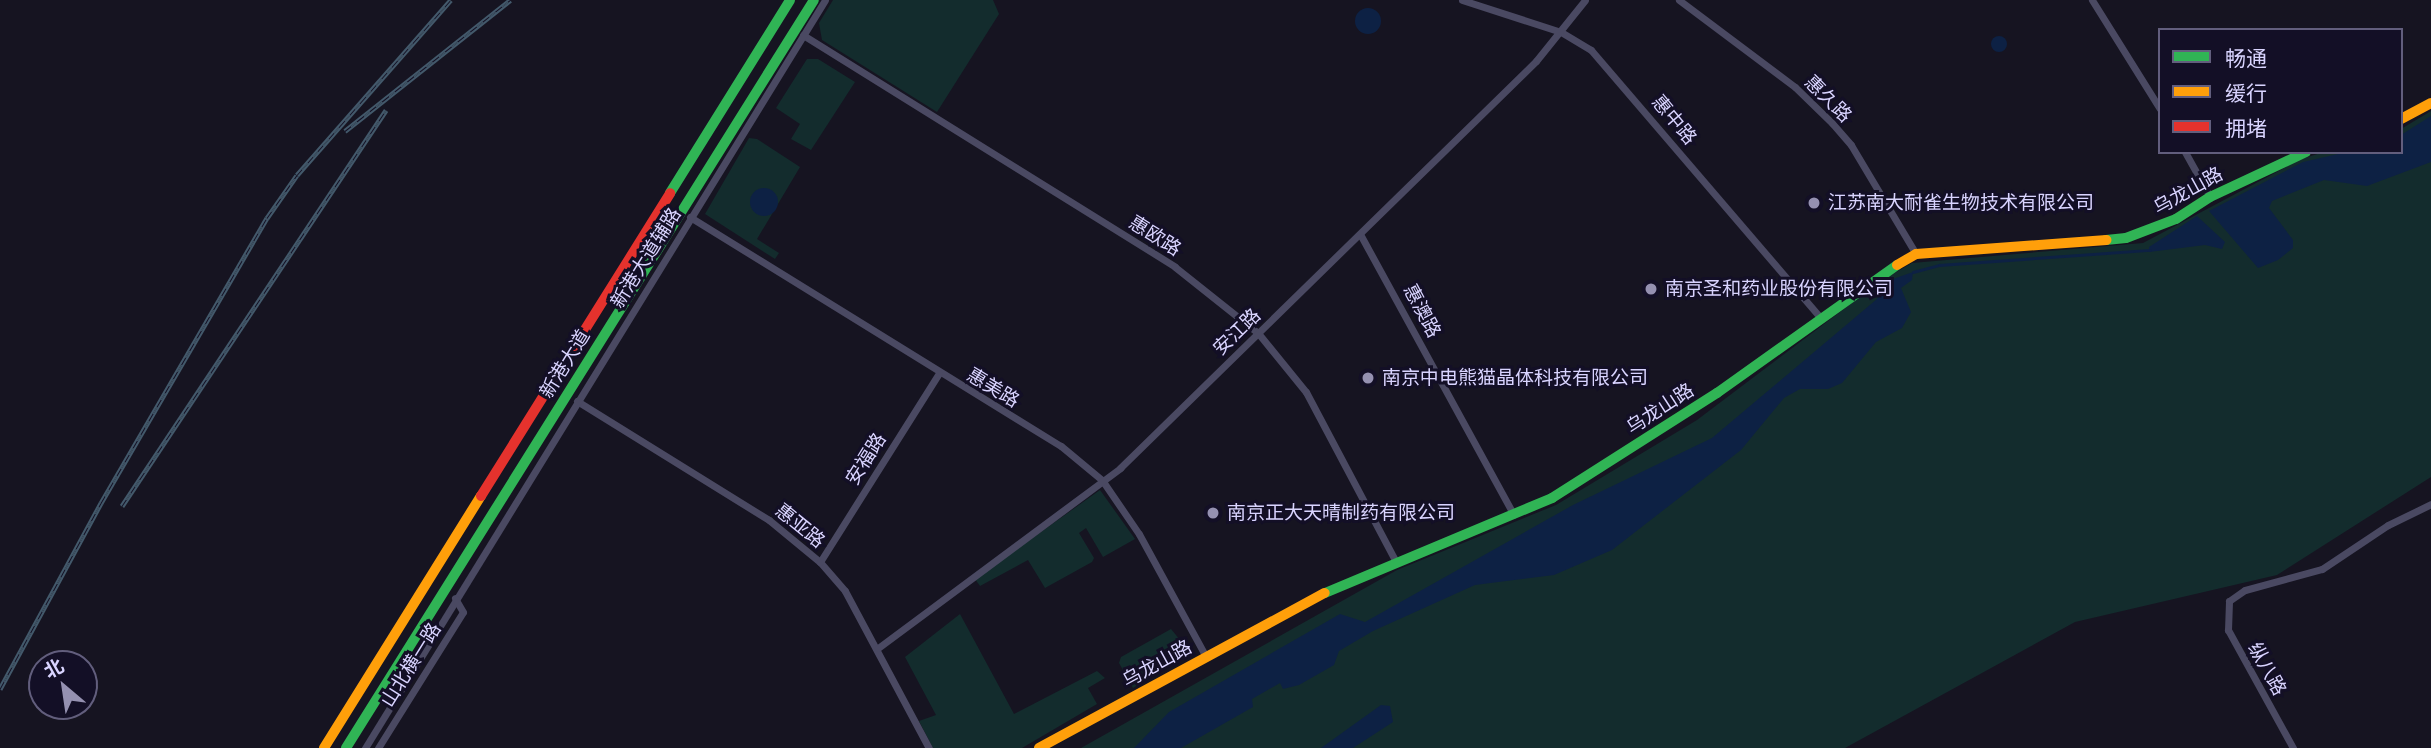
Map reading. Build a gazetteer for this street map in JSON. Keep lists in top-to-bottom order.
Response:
{
  "streets": {
    "main road": ["乌龙山路", "新港大道"],
    "street": [
      "惠久路",
      "惠中路",
      "惠欧路",
      "新港大道辅路",
      "惠澳路",
      "安江路",
      "惠美路",
      "安福路",
      "惠亚路",
      "山北横一路",
      "纵八路"
    ]
  },
  "crossings": [
    ["惠久路", "乌龙山路"],
    ["惠中路", "乌龙山路"],
    ["惠中路", "安江路"],
    ["乌龙山路", "惠欧路"],
    ["乌龙山路", "惠澳路"],
    ["乌龙山路", "惠美路"],
    ["惠欧路", "新港大道辅路"],
    ["惠欧路", "安江路"],
    ["新港大道辅路", "惠美路"],
    ["新港大道辅路", "惠亚路"],
    ["新港大道辅路", "山北横一路"],
    ["惠澳路", "安江路"],
    ["安江路", "惠美路"],
    ["安江路", "惠亚路"],
    ["惠美路", "安福路"],
    ["安福路", "惠亚路"]
  ],
  "places": [
    "江苏南大耐雀生物技术有限公司",
    "南京圣和药业股份有限公司",
    "南京中电熊猫晶体科技有限公司",
    "南京正大天晴制药有限公司"
  ],
  "legend": ["畅通", "缓行", "拥堵"],
  "north": "top left"
}
